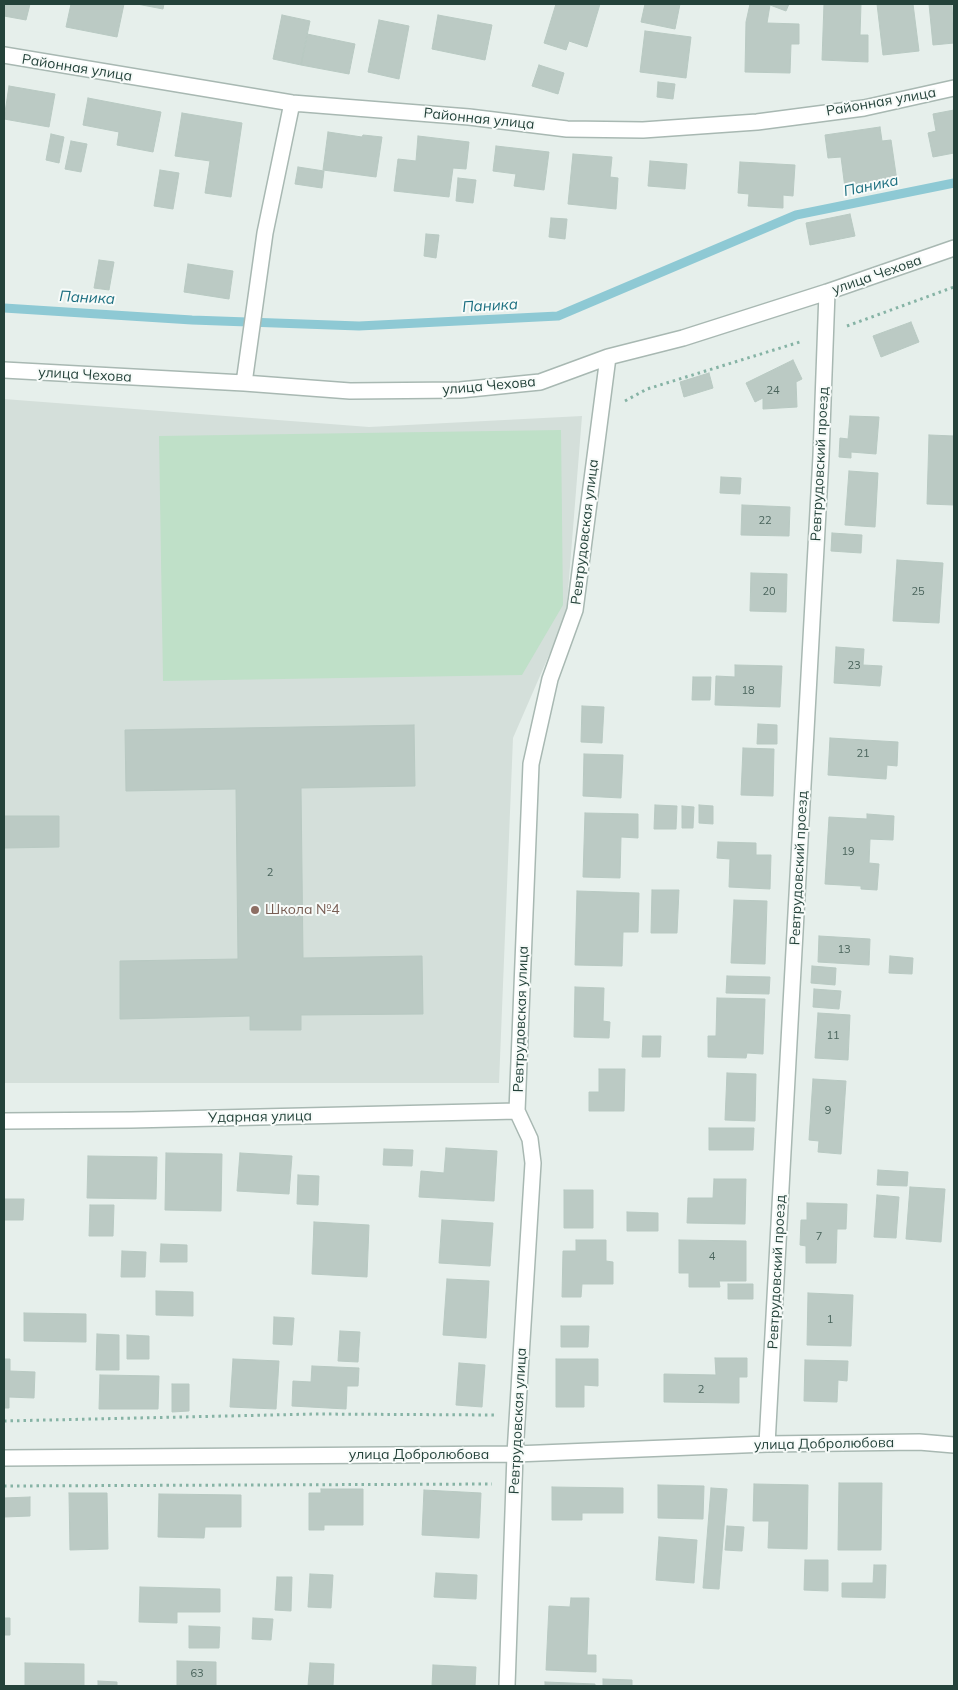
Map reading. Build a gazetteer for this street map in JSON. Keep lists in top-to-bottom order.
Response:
{
  "streets": {
    "street": [
      "Районная улица",
      "улица Чехова",
      "Ревтрудовский проезд",
      "Ревтрудовская улица",
      "Ударная улица",
      "улица Добролюбова"
    ]
  },
  "crossings": [
    ["улица Чехова", "Ревтрудовский проезд"],
    ["улица Чехова", "Ревтрудовская улица"],
    ["Ревтрудовский проезд", "улица Добролюбова"],
    ["Ревтрудовская улица", "Ударная улица"],
    ["Ревтрудовская улица", "улица Добролюбова"]
  ],
  "water": ["Паника"],
  "places": ["Школа №4"],
  "house_numbers": [
    "24",
    "22",
    "20",
    "25",
    "23",
    "18",
    "21",
    "19",
    "2",
    "13",
    "11",
    "9",
    "7",
    "4",
    "1",
    "2",
    "63"
  ]
}
